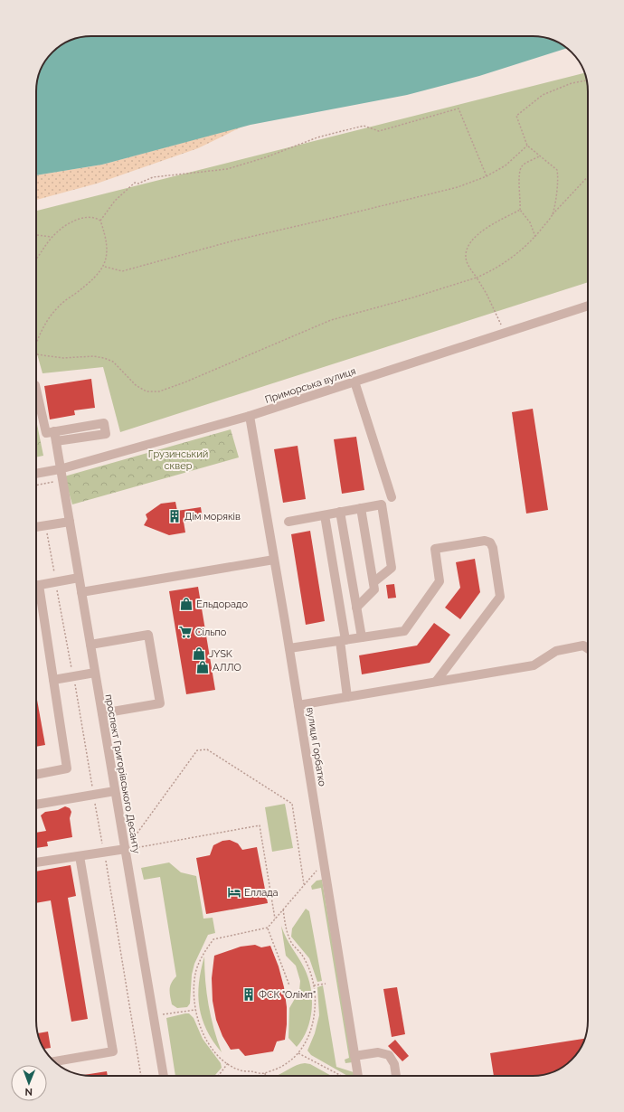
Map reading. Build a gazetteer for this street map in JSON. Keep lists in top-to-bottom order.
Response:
{
  "streets": {
    "street": ["Приморська вулиця", "вулиця Горбатко", "проспект Григорівського Десанту"]
  },
  "crossings": [
    ["Приморська вулиця", "вулиця Горбатко"],
    ["Приморська вулиця", "проспект Григорівського Десанту"]
  ],
  "parks": ["Грузинський сквер"],
  "places": {
    "building": ["Дім моряків", "ФСК \"Олімп\""],
    "shop": ["Ельдорадо", "JYSK", "АЛЛО"],
    "supermarket": ["Сільпо"],
    "hotel": ["Еллада"]
  },
  "north": "bottom"
}
